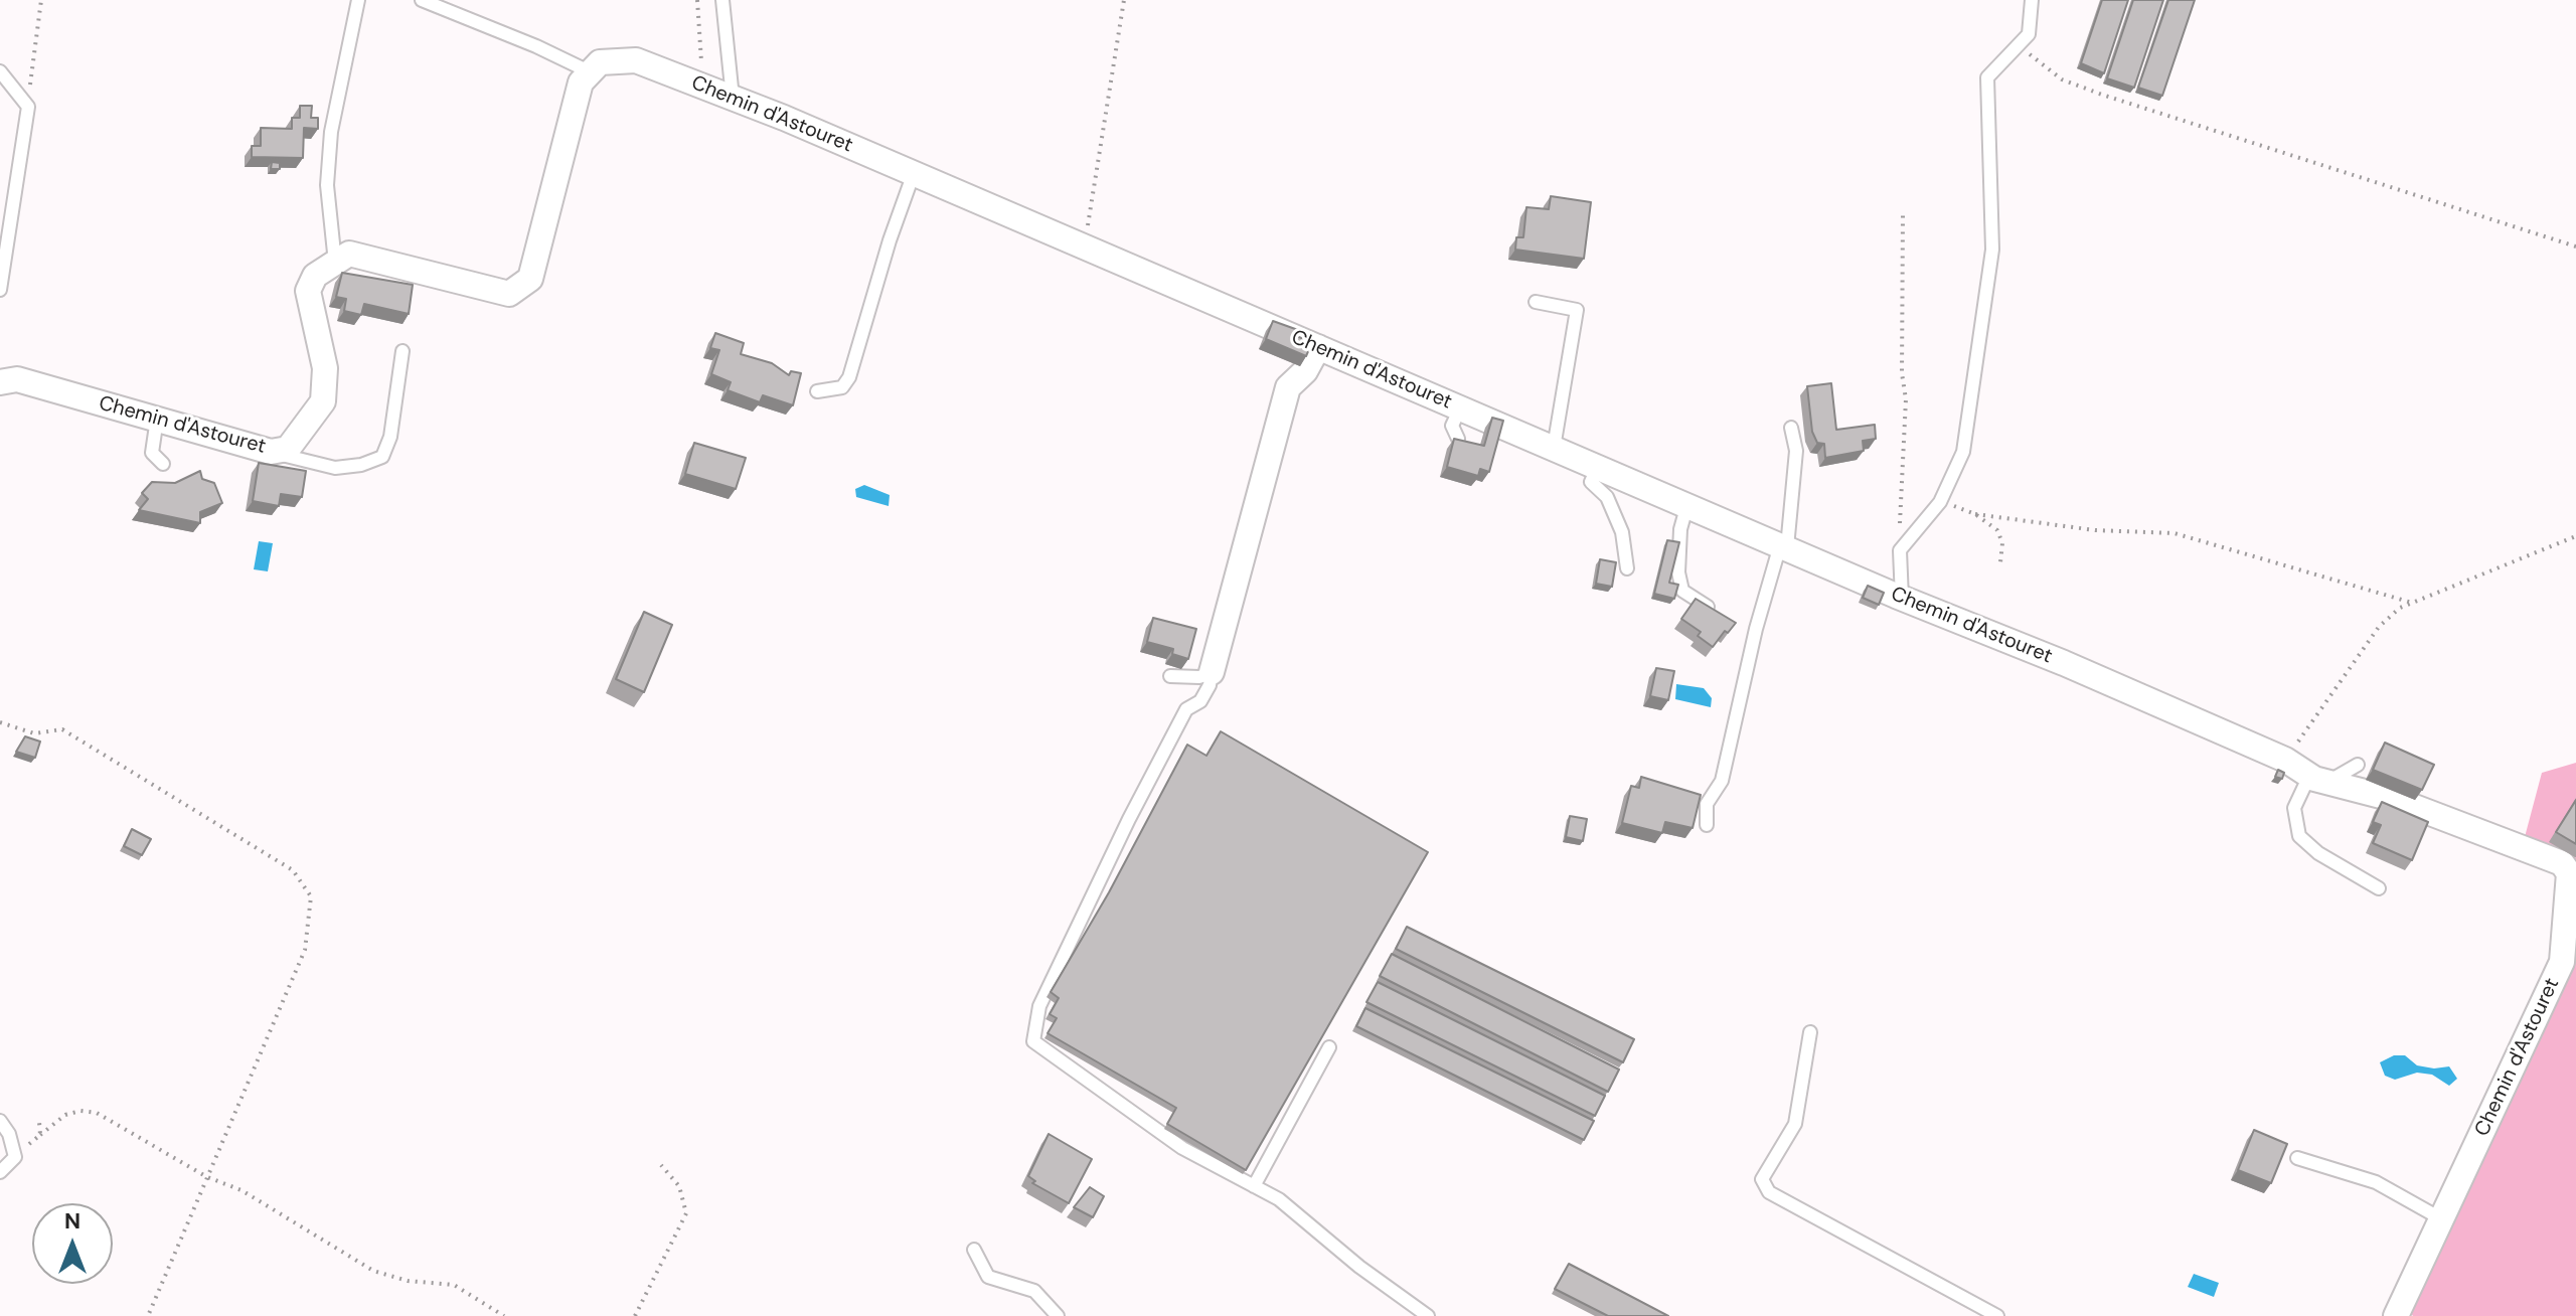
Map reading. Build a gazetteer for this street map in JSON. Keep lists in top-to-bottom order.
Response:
{
  "streets": {
    "street": ["Chemin d'Astouret"]
  },
  "north": "top"
}
